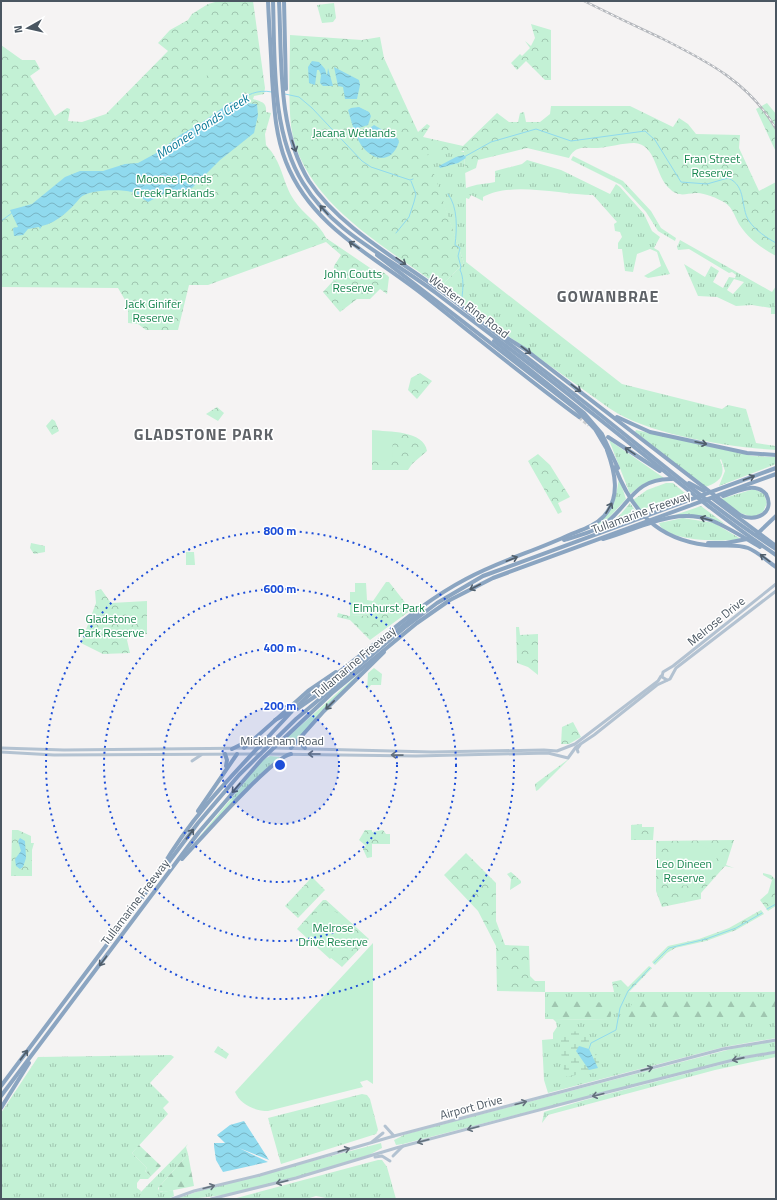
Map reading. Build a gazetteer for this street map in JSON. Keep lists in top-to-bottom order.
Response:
{
  "streets": {
    "highway": ["Western Ring Road", "Tullamarine Freeway"],
    "main road": ["Melrose Drive", "Mickleham Road", "Airport Drive"]
  },
  "districts": ["GOWANBRAE", "GLADSTONE PARK"],
  "water": ["Moonee Ponds Creek"],
  "parks": [
    "Jacana Wetlands",
    "Fran Street Reserve",
    "Moonee Ponds Creek Parklands",
    "John Coutts Reserve",
    "Jack Ginifer Reserve",
    "Elmhurst Park",
    "Gladstone Park Reserve",
    "Leo Dineen Reserve",
    "Melrose Drive Reserve"
  ],
  "north": "left",
  "rings": [
    "800 m",
    "600 m",
    "400 m",
    "200 m"
  ]
}
